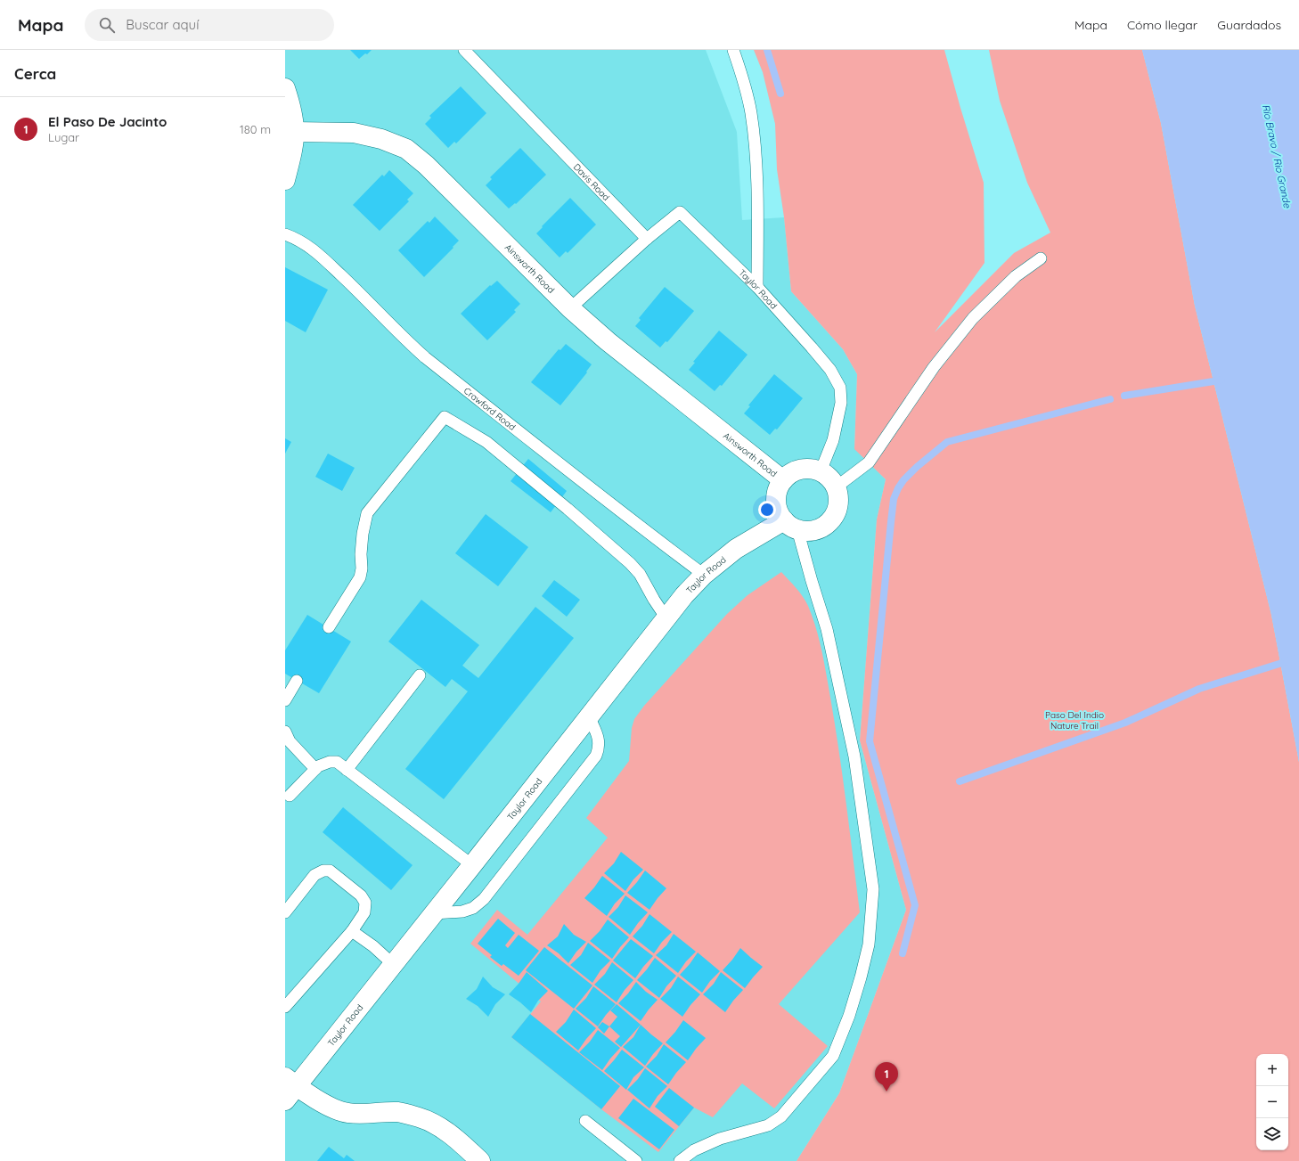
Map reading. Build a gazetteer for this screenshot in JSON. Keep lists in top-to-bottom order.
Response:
{
  "streets": {
    "street": ["Ainsworth Road", "Taylor Road"],
    "lane": ["Davis Road", "Crawford Road"]
  },
  "crossings": [
    ["Davis Road", "Taylor Road"],
    ["Ainsworth Road", "Taylor Road"],
    ["Taylor Road", "Crawford Road"]
  ],
  "water": ["Río Bravo / Rio Grande"],
  "parks": ["Paso Del Indio Nature Trail"],
  "page": {
    "header": "Mapa",
    "search": "Buscar aquí",
    "nav": ["Mapa", "Cómo llegar", "Guardados"],
    "heading": "Cerca",
    "list": [
      {
        "mark": "1",
        "name": "El Paso De Jacinto",
        "note": "Lugar",
        "value": "180 m"
      }
    ],
    "map_buttons": ["+", "−"],
    "pins": "1"
  }
}
